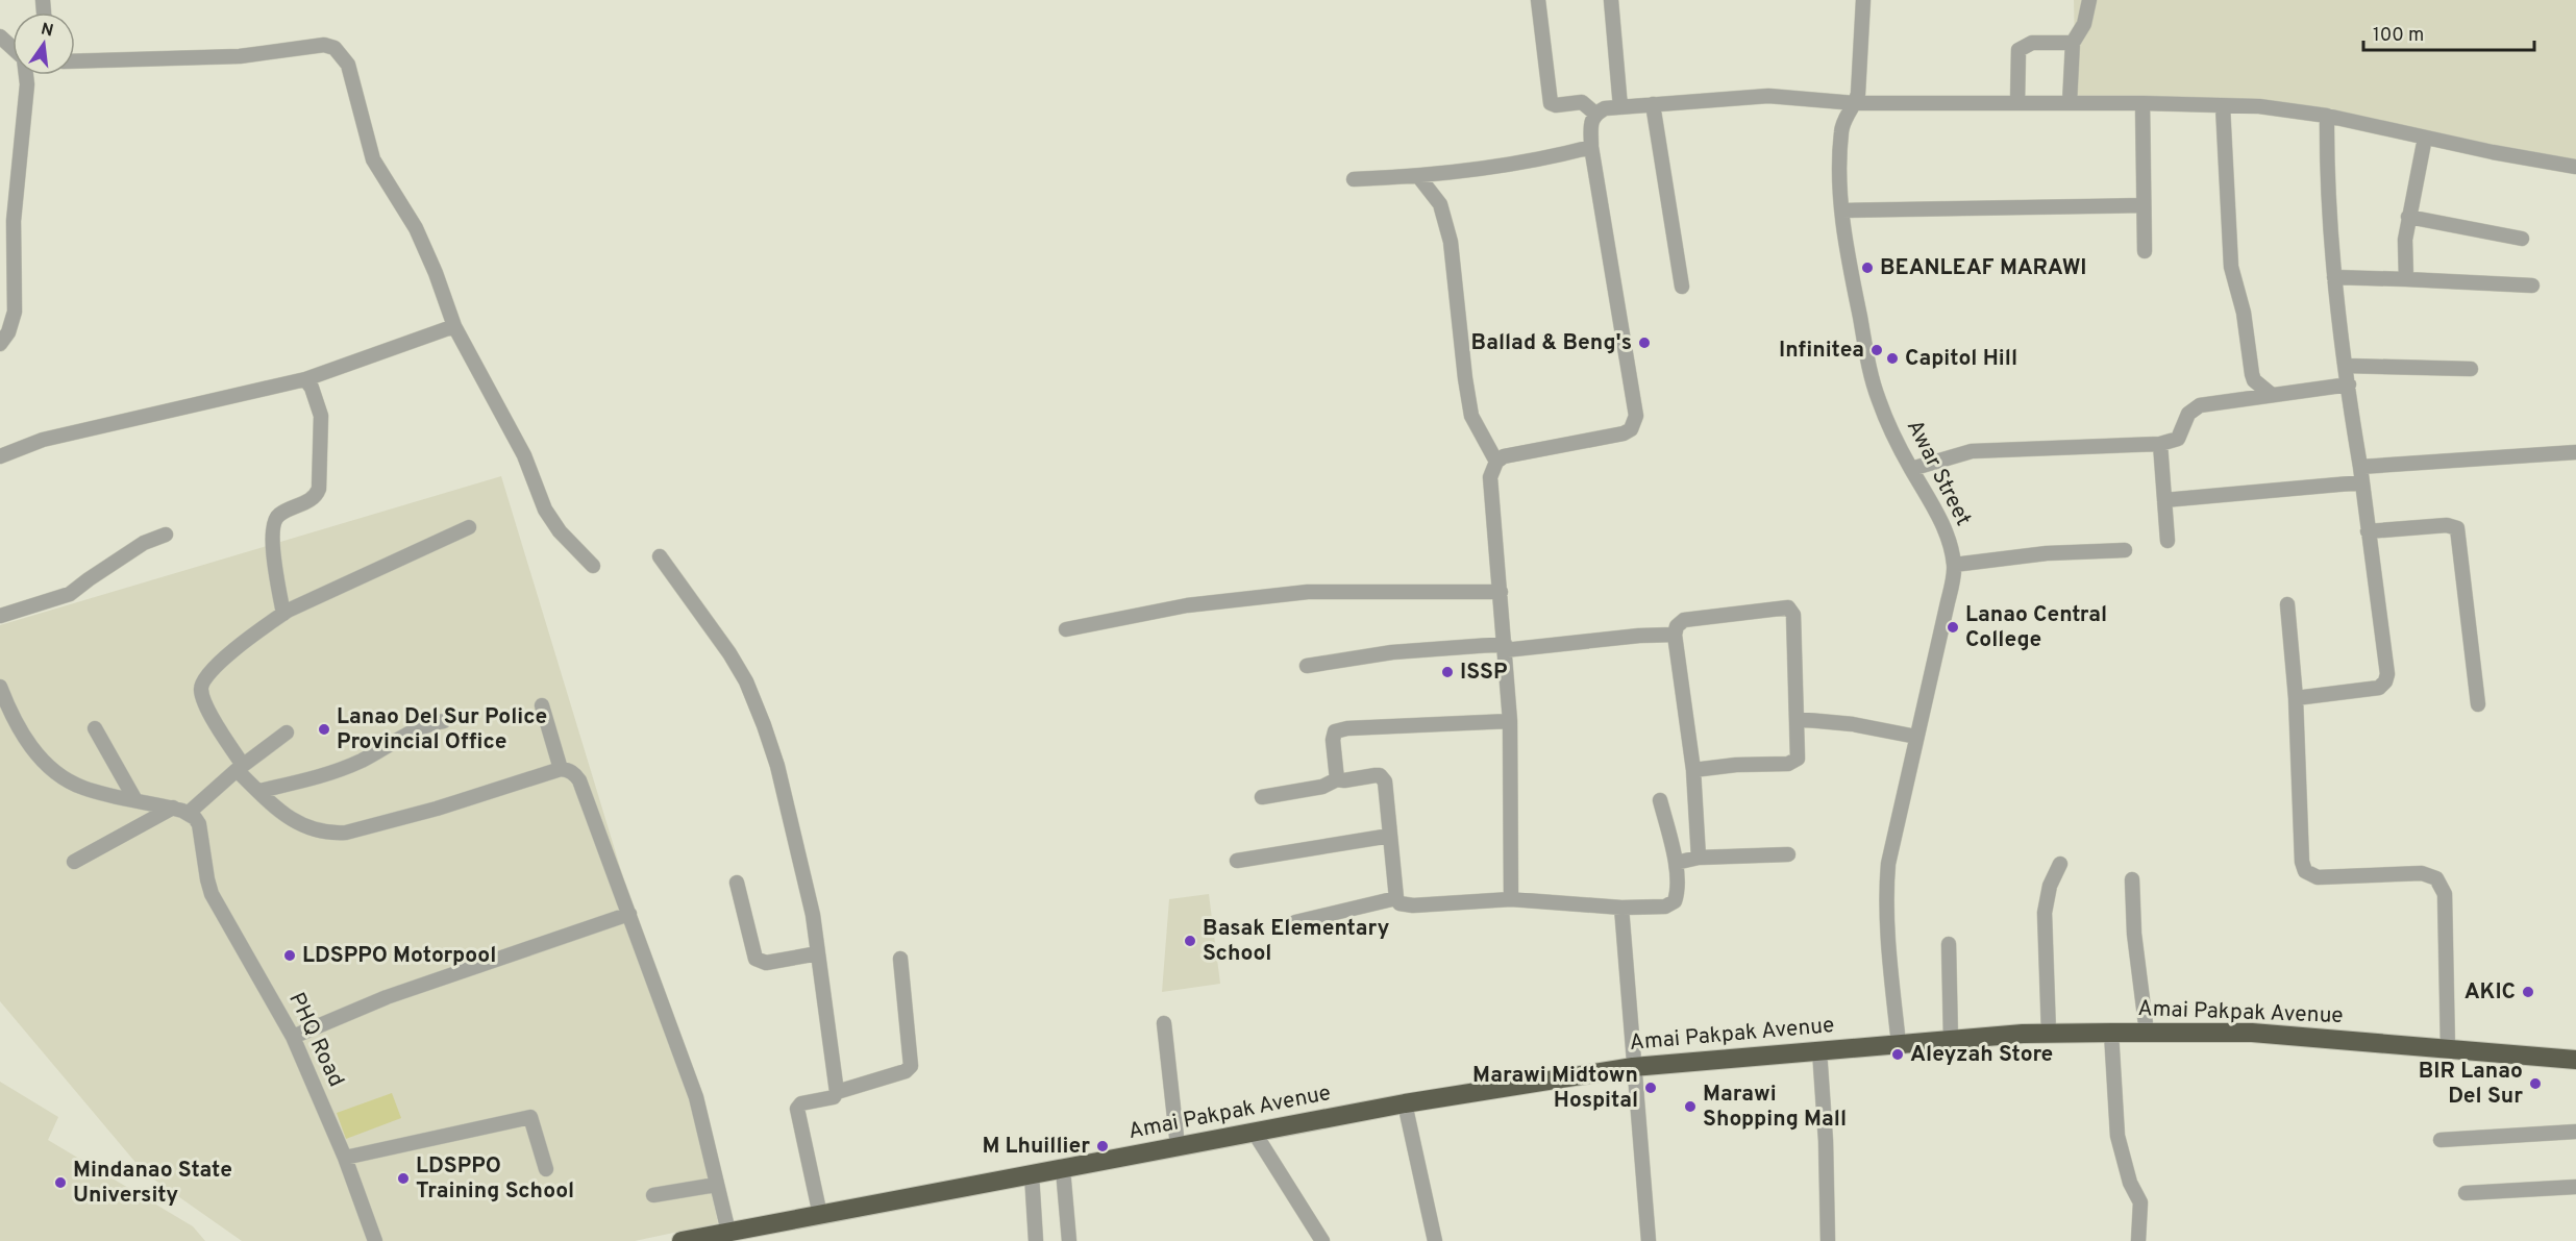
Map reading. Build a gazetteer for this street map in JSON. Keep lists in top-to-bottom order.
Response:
{
  "streets": {
    "highway": ["Amai Pakpak Avenue"],
    "street": ["Awar Street", "PHQ Road"]
  },
  "crossings": [
    ["Awar Street", "Amai Pakpak Avenue"]
  ],
  "places": [
    "BEANLEAF MARAWI",
    "Ballad & Beng's",
    "Infinitea",
    "Capitol Hill",
    "Lanao Central College",
    "ISSP",
    "Lanao Del Sur Police Provincial Office",
    "Basak Elementary School",
    "LDSPPO Motorpool",
    "AKIC",
    "Aleyzah Store",
    "BIR Lanao Del Sur",
    "Marawi Midtown Hospital",
    "Marawi Shopping Mall",
    "M Lhuillier",
    "LDSPPO Training School",
    "Mindanao State University"
  ],
  "scale_bar": "100 m",
  "north": "top"
}
